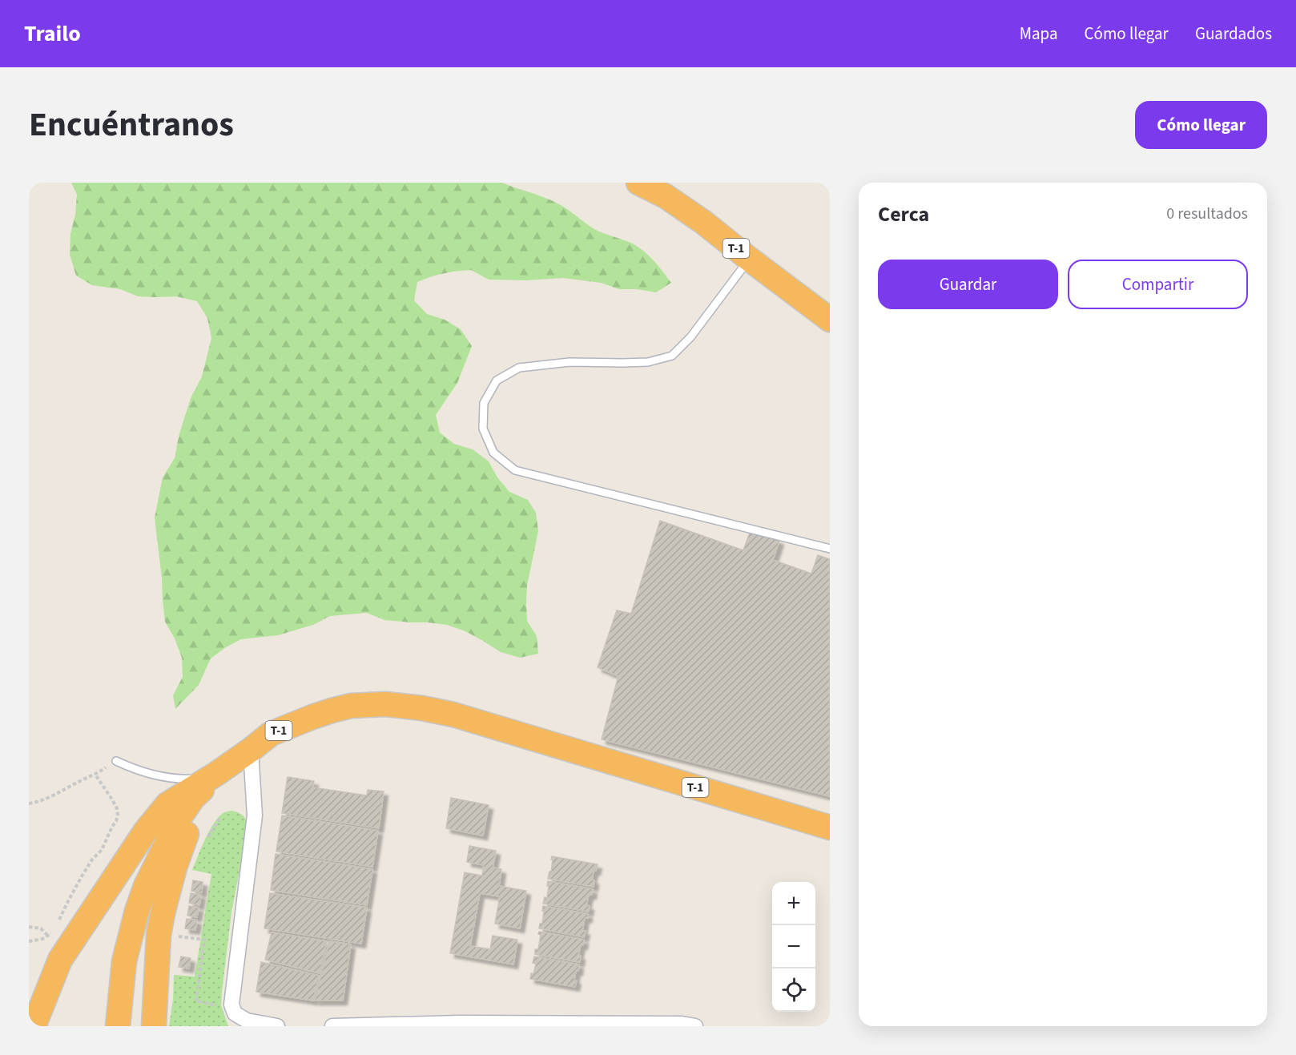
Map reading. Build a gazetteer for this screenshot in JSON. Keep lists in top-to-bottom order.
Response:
{
  "streets": {
    "highway": ["T-1"]
  },
  "page": {
    "header": "Trailo",
    "nav": ["Mapa", "Cómo llegar", "Guardados"],
    "title": "Encuéntranos",
    "buttons": [
      "Cómo llegar",
      ["Guardar", "Compartir"]
    ],
    "heading": ["Cerca", "0 resultados"],
    "map_buttons": ["+", "−"]
  }
}
